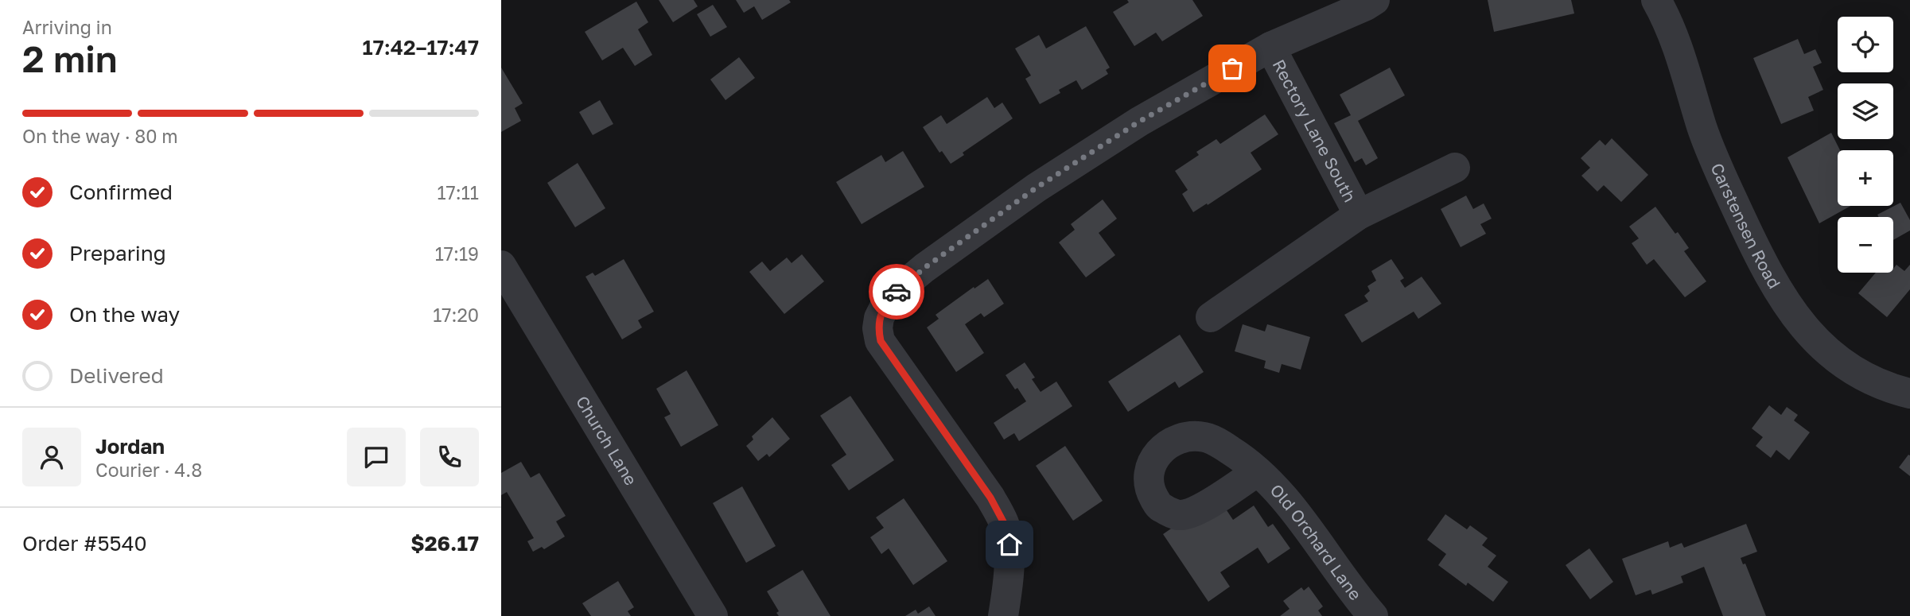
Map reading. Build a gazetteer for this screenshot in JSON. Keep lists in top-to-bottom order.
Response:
{
  "streets": {
    "street": [
      "Rectory Lane South",
      "Carstensen Road",
      "Church Lane",
      "Old Orchard Lane"
    ]
  },
  "page": {
    "heading": ["2 min", "Arriving in", "17:42–17:47"],
    "panel": [
      "Jordan",
      "Courier · 4.8",
      "Order #5540",
      "$26.17"
    ],
    "map_buttons": ["+", "−"],
    "bar": "On the way · 80 m",
    "list": [
      ["Confirmed", "17:11"],
      ["Preparing", "17:19"],
      ["On the way", "17:20"],
      "Delivered"
    ]
  }
}
